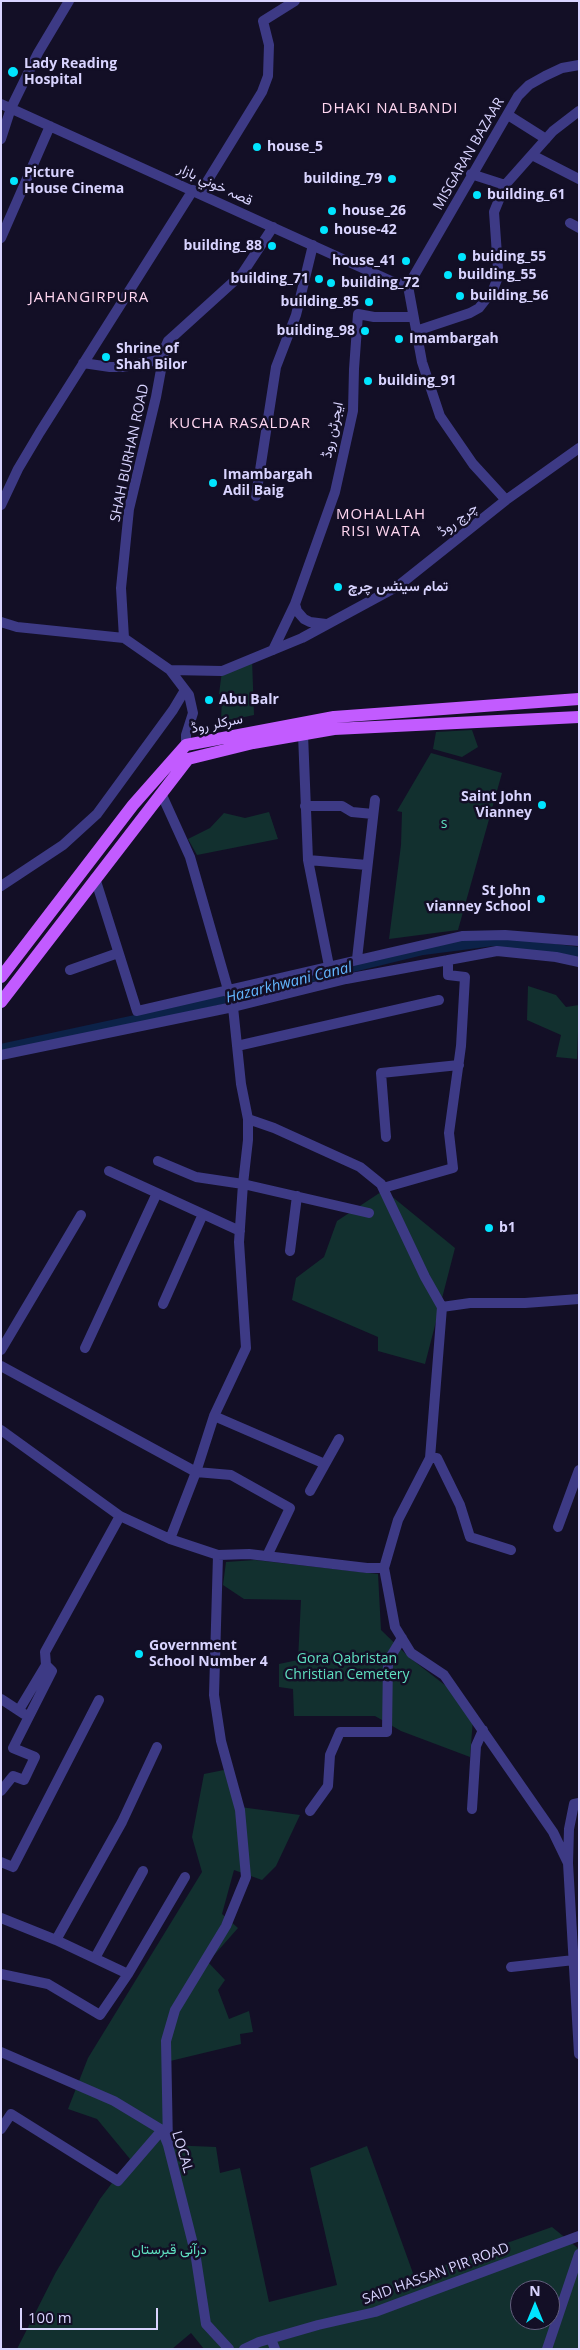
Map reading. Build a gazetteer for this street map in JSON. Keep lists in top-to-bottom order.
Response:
{
  "streets": {
    "main road": ["سرکلر روڈ"],
    "street": [
      "MISGARAN BAZAAR",
      "قصہ خوني بازار",
      "ایجرٹن روڈ",
      "SHAH BURHAN ROAD",
      "چرچ روڈ",
      "LOCAL",
      "SAID HASSAN PIR ROAD"
    ]
  },
  "crossings": [
    ["MISGARAN BAZAAR", "قصہ خوني بازار"],
    ["قصہ خوني بازار", "SHAH BURHAN ROAD"]
  ],
  "districts": [
    "DHAKI NALBANDI",
    "JAHANGIRPURA",
    "KUCHA RASALDAR",
    "MOHALLAH RISI WATA"
  ],
  "water": ["Hazarkhwani Canal"],
  "parks": ["s", "Gora Qabristan Christian Cemetery", "درآنی قبرستان"],
  "places": [
    "Lady Reading Hospital",
    "house_5",
    "building_79",
    "Picture House Cinema",
    "building_61",
    "house_26",
    "house-42",
    "building_88",
    "buiding_55",
    "house_41",
    "building_55",
    "building_71",
    "building_72",
    "building_56",
    "building_85",
    "building_98",
    "Imambargah",
    "Shrine of Shah Bilor",
    "building_91",
    "Imambargah Adil Baig",
    "تمام سینٹس چرچ",
    "Abu Balr",
    "Saint John Vianney",
    "St John vianney School",
    "b1",
    "Government School Number 4"
  ],
  "scale_bar": "100 m",
  "north": "top"
}
